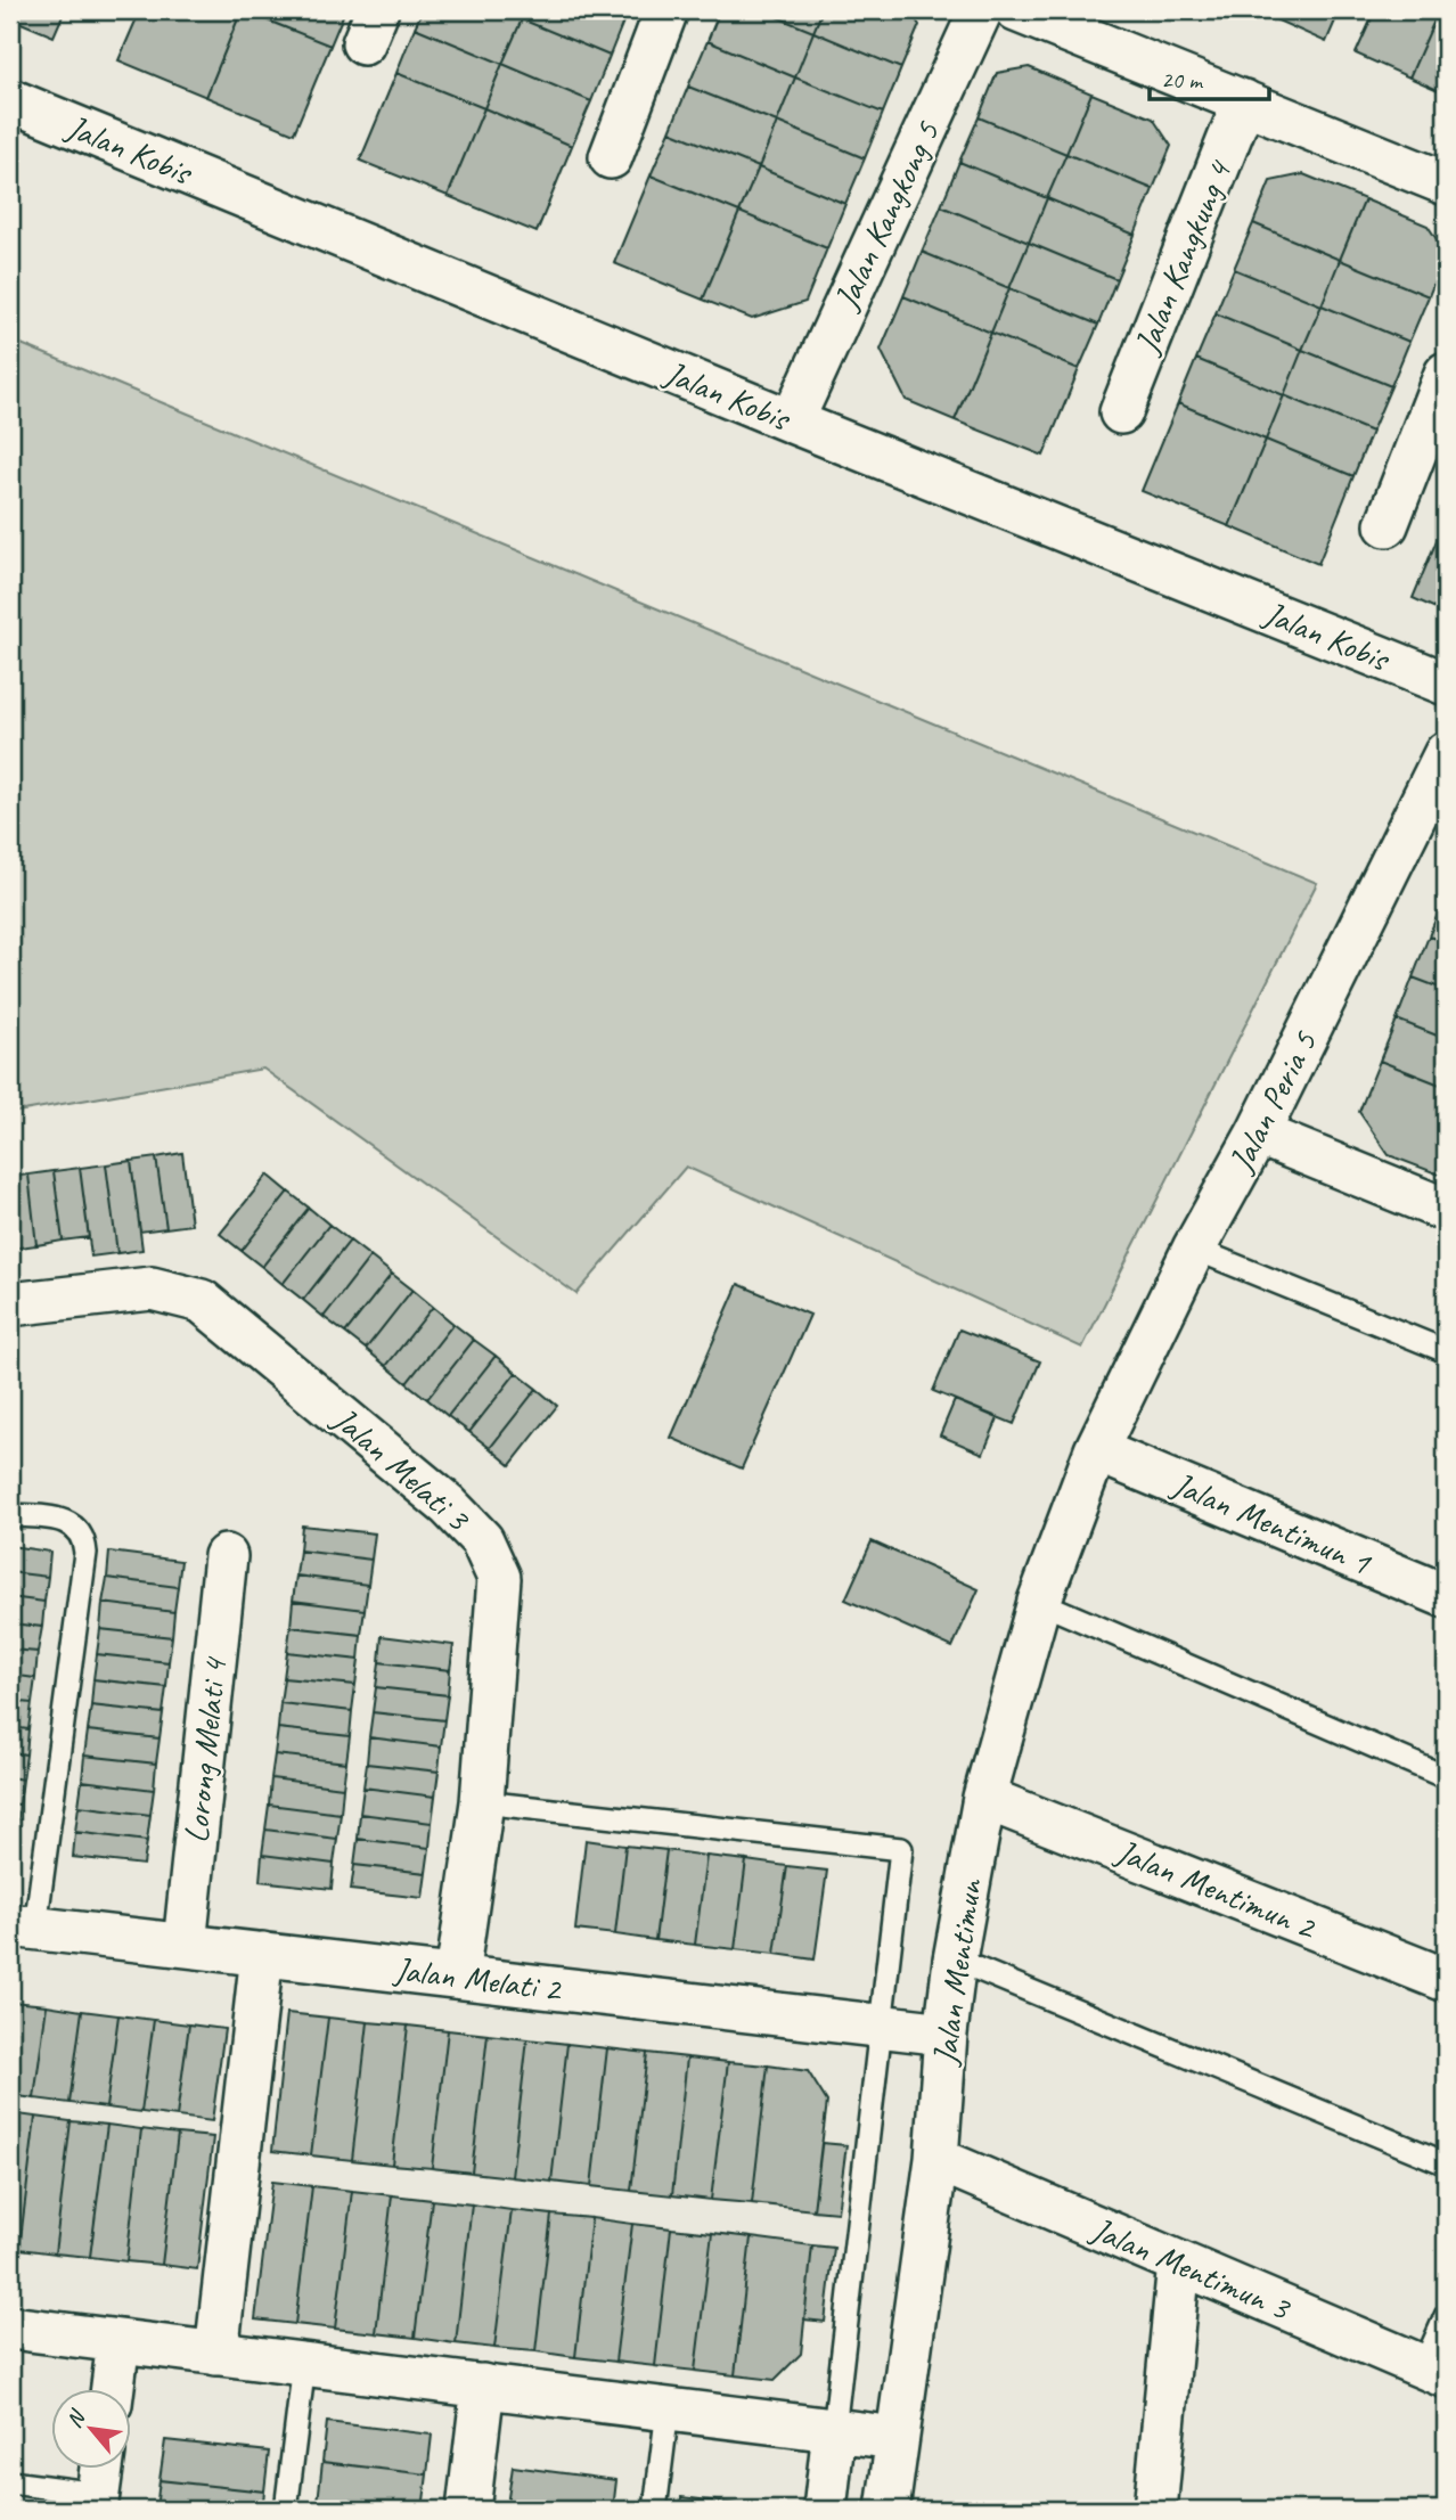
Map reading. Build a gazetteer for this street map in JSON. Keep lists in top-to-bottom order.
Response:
{
  "streets": {
    "street": [
      "Jalan Kobis",
      "Jalan Kangkong 5",
      "Jalan Kangkung 4",
      "Jalan Peria 5",
      "Jalan Melati 3",
      "Jalan Mentimun 1",
      "Lorong Melati 4",
      "Jalan Mentimun 2",
      "Jalan Mentimun",
      "Jalan Melati 2",
      "Jalan Mentimun 3"
    ]
  },
  "crossings": [
    ["Jalan Kobis", "Jalan Kangkong 5"],
    ["Jalan Peria 5", "Jalan Mentimun 1"],
    ["Jalan Peria 5", "Jalan Mentimun"],
    ["Jalan Melati 3", "Jalan Melati 2"],
    ["Jalan Mentimun 1", "Jalan Mentimun"],
    ["Lorong Melati 4", "Jalan Melati 2"],
    ["Jalan Mentimun 2", "Jalan Mentimun"],
    ["Jalan Mentimun", "Jalan Melati 2"],
    ["Jalan Mentimun", "Jalan Mentimun 3"]
  ],
  "scale_bar": "20 m",
  "north": "top left"
}
